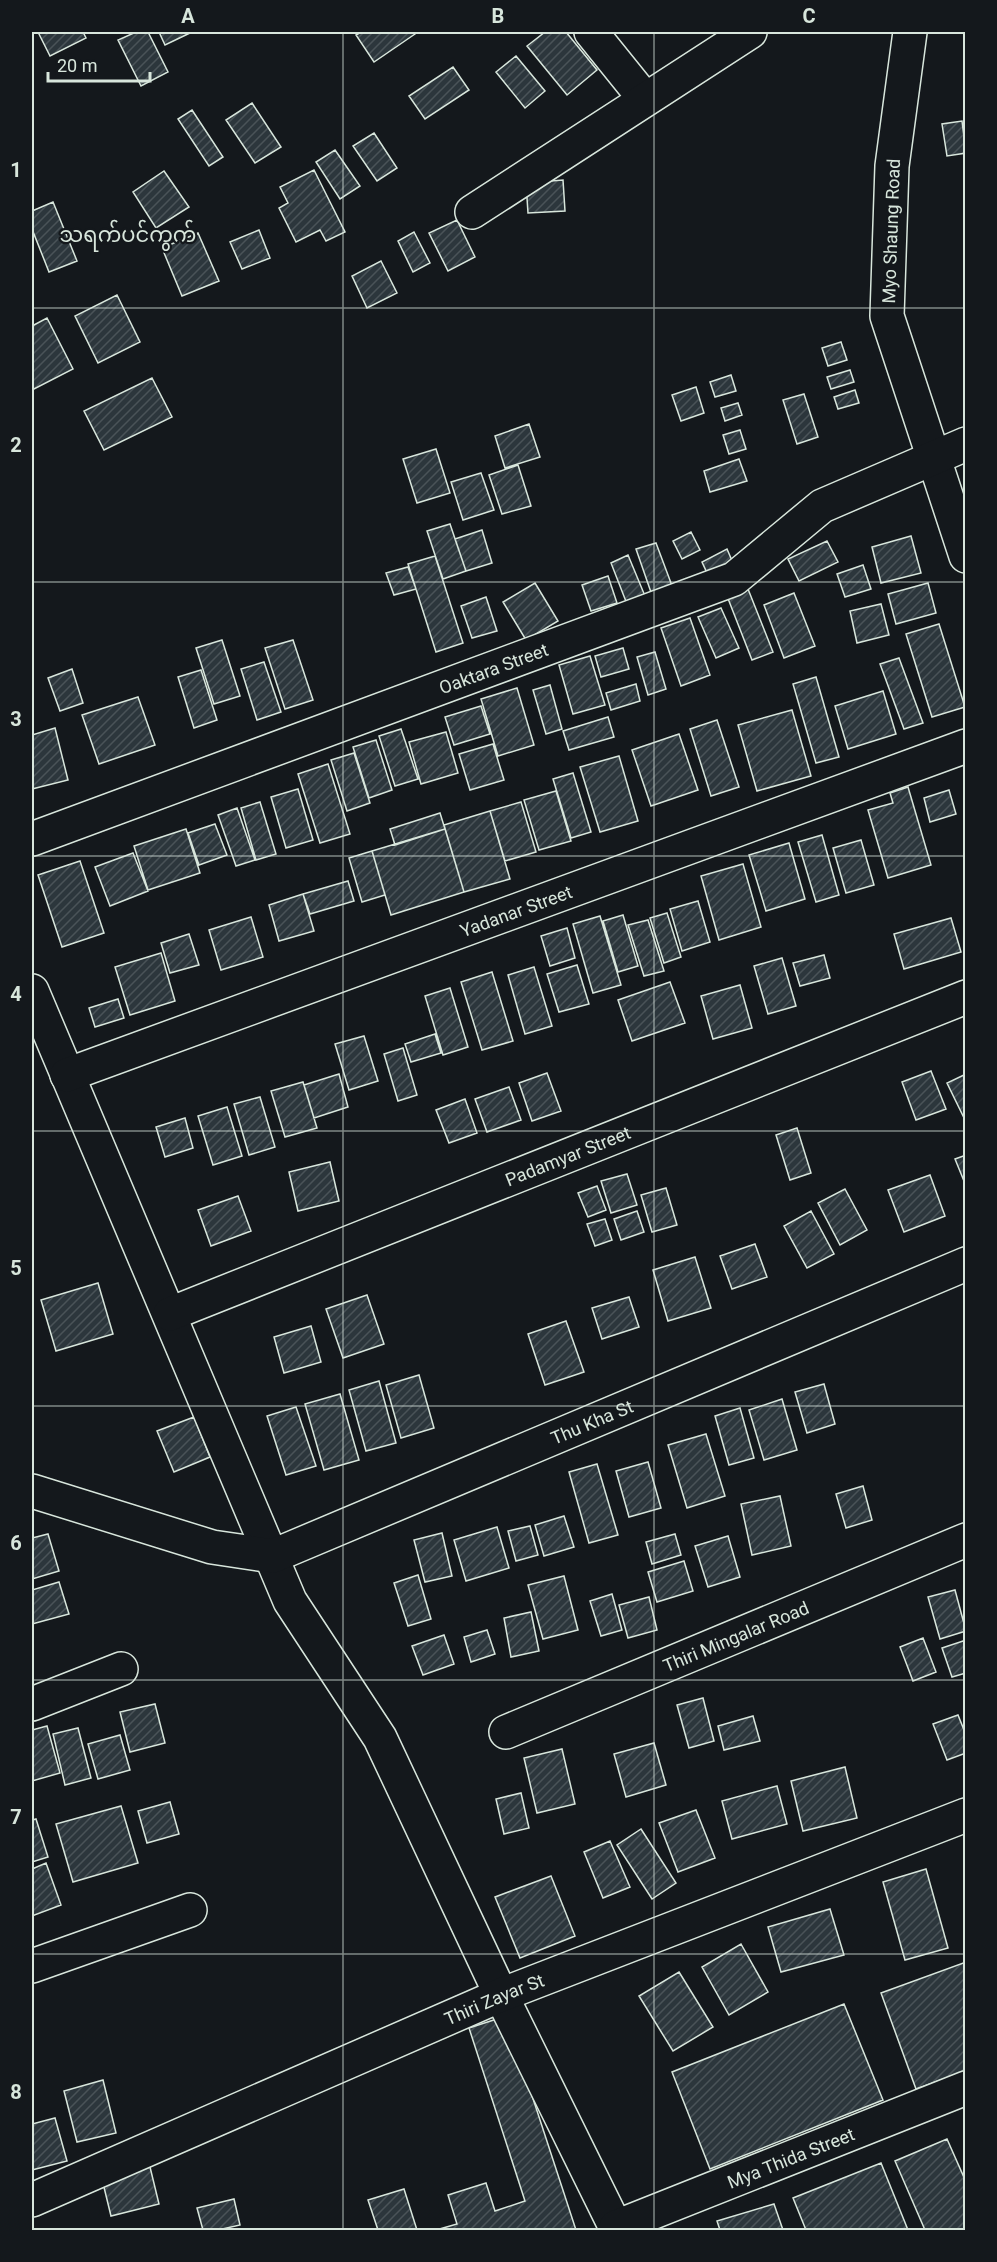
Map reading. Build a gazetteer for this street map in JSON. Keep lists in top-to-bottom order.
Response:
{
  "streets": {
    "street": [
      "Myo Shaung Road",
      "Oaktara Street",
      "Yadanar Street",
      "Padamyar Street",
      "Thu Kha St",
      "Thiri Mingalar Road",
      "Thiri Zayar St",
      "Mya Thida Street"
    ]
  },
  "crossings": [
    ["Myo Shaung Road", "Oaktara Street"]
  ],
  "districts": ["သရက်ပင်ကွက်"],
  "scale_bar": "20 m",
  "grid": {
    "columns": ["A", "B", "C"],
    "rows": [
      "1",
      "2",
      "3",
      "4",
      "5",
      "6",
      "7",
      "8"
    ]
  }
}
